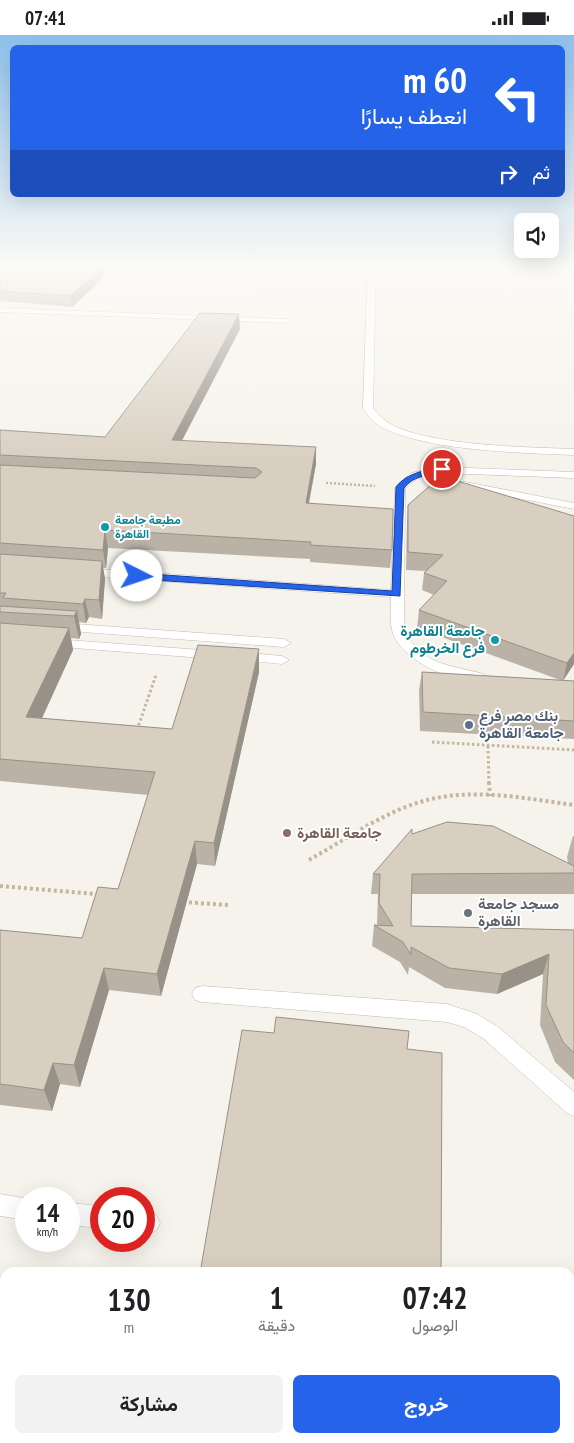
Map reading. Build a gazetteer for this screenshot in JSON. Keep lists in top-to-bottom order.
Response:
{
  "places": [
    "مطبعة جامعة القاهرة",
    "جامعة القاهرة فرع الخرطوم",
    "بنك مصر فرع جامعة القاهرة",
    "جامعة القاهرة",
    "مسجد جامعة القاهرة"
  ],
  "page": {
    "status": "07:41",
    "turn": ["60 m", "انعطف يسارًا"],
    "then": "ثم",
    "speed": "14 km/h",
    "limit": "20",
    "eta": [
      "07:42",
      "الوصول",
      "1",
      "دقيقة",
      "130",
      "m"
    ],
    "buttons": ["خروج", "مشاركة"]
  }
}
